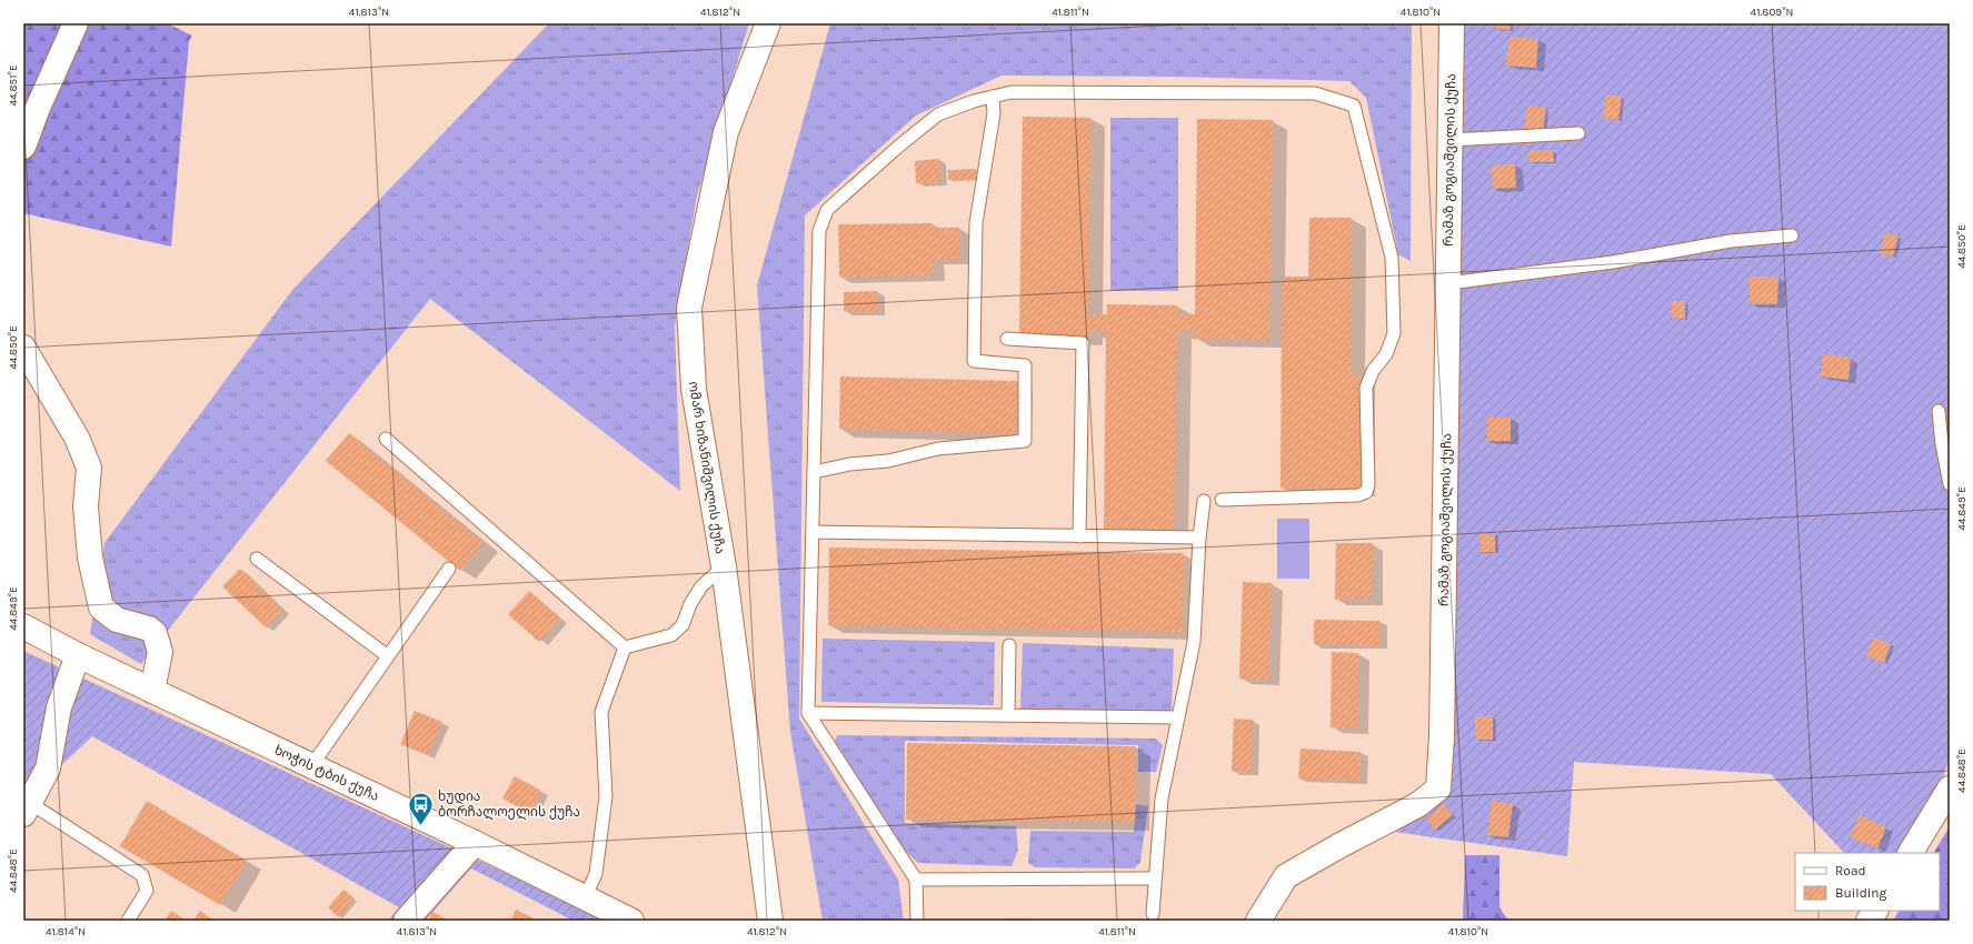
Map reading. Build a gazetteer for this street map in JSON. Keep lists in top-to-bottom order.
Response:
{
  "streets": {
    "street": ["რამაზ გოგიაშვილის ქუჩა", "ომარ ხიზანიშვილის ქუჩა", "ხოჭის ტბის ქუჩა"]
  },
  "places": {
    "bus stop": ["ხუდია ბორჩალოელის ქუჩა"]
  },
  "legend": ["Road", "Building"],
  "coordinates": [
    "41.813°N",
    "41.812°N",
    "41.811°N",
    "41.810°N",
    "41.809°N",
    "44.851°E",
    "44.850°E",
    "44.849°E",
    "44.848°E",
    "41.814°N"
  ]
}
